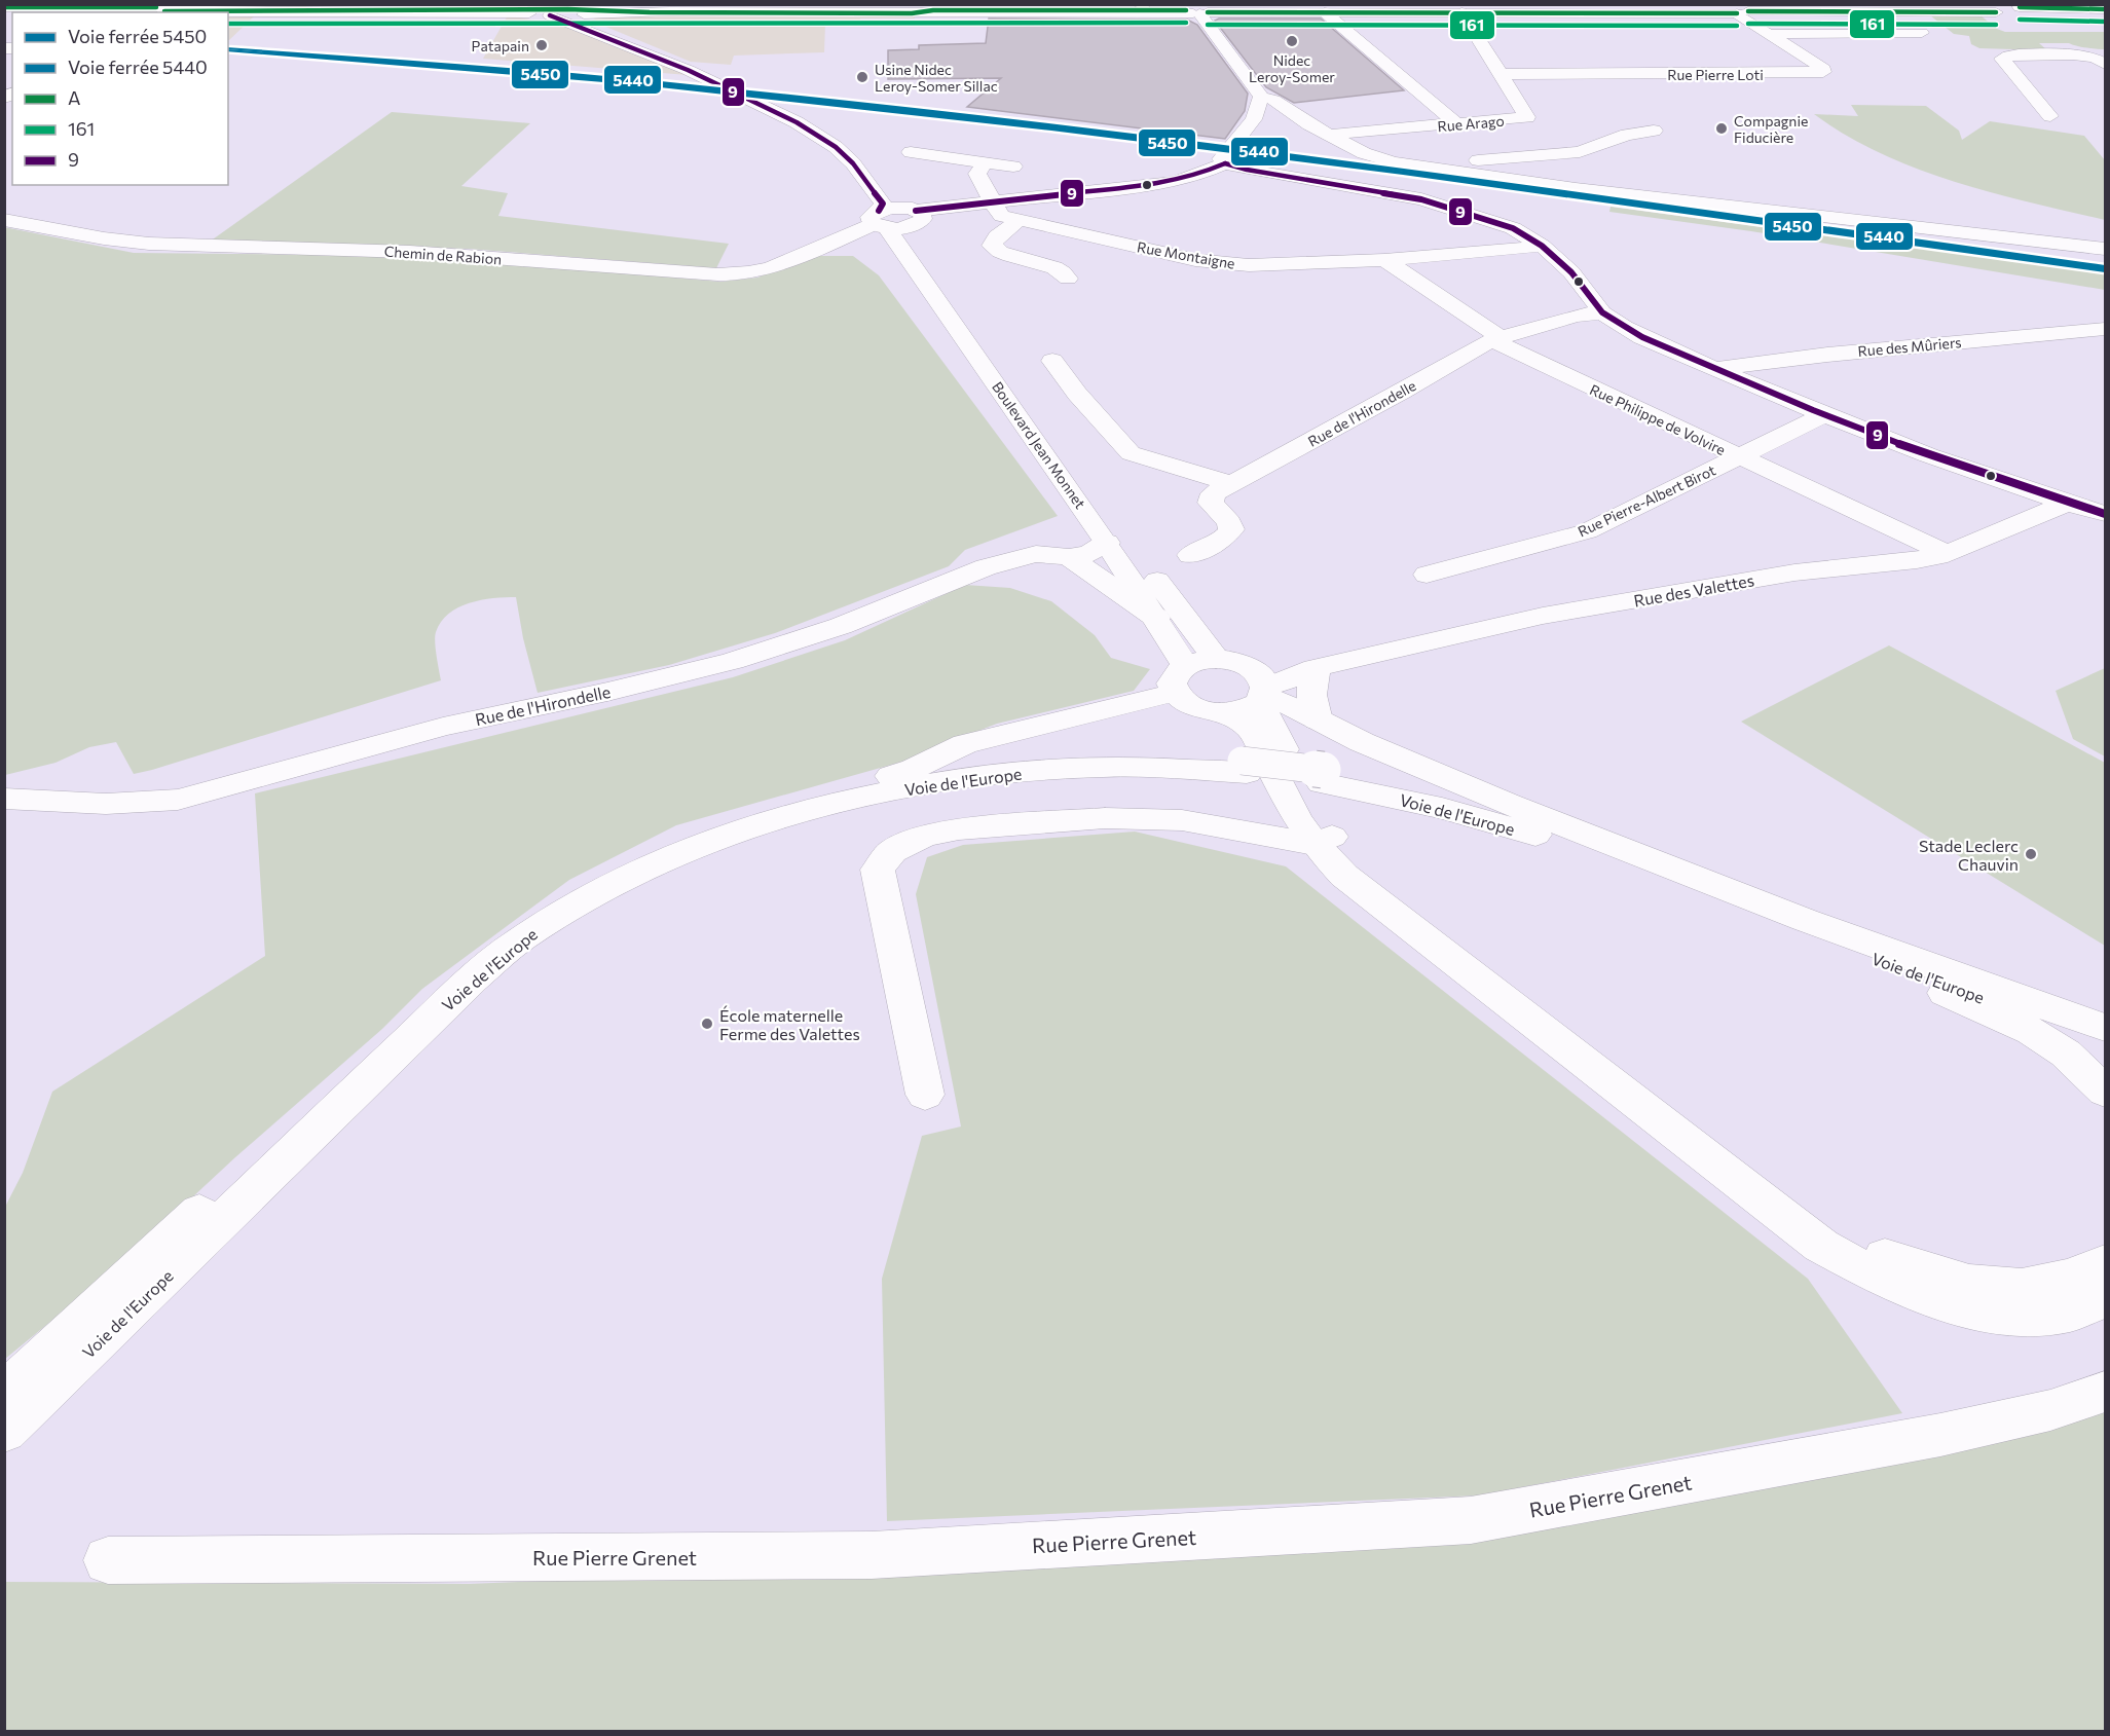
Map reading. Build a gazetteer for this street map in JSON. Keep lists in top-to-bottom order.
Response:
{
  "streets": {
    "street": [
      "Rue Pierre Loti",
      "Rue Arago",
      "Chemin de Rabion",
      "Rue Montaigne",
      "Rue des Mûriers",
      "Rue de l'Hirondelle",
      "Rue Philippe de Volvire",
      "Boulevard Jean Monnet",
      "Rue Pierre-Albert Birot",
      "Rue des Valettes",
      "Voie de l'Europe",
      "Rue Pierre Grenet"
    ]
  },
  "crossings": [
    ["Rue Pierre Loti", "Rue Arago"],
    ["Chemin de Rabion", "Boulevard Jean Monnet"],
    ["Rue Montaigne", "Rue Philippe de Volvire"],
    ["Rue de l'Hirondelle", "Rue Philippe de Volvire"],
    ["Rue de l'Hirondelle", "Boulevard Jean Monnet"],
    ["Rue Philippe de Volvire", "Rue Pierre-Albert Birot"],
    ["Rue Philippe de Volvire", "Rue des Valettes"],
    ["Boulevard Jean Monnet", "Rue des Valettes"]
  ],
  "places": [
    "Nidec Leroy-Somer",
    "Patapain",
    "Usine Nidec Leroy-Somer Sillac",
    "Compagnie Fiducière",
    "Stade Leclerc Chauvin",
    "École maternelle Ferme des Valettes"
  ],
  "lines": [
    "transit line A",
    "transit line 9",
    "transit line 161",
    "rail line 5440",
    "rail line 5450"
  ],
  "legend": [
    "Voie ferrée 5450",
    "Voie ferrée 5440",
    "A",
    "161",
    "9"
  ]
}
